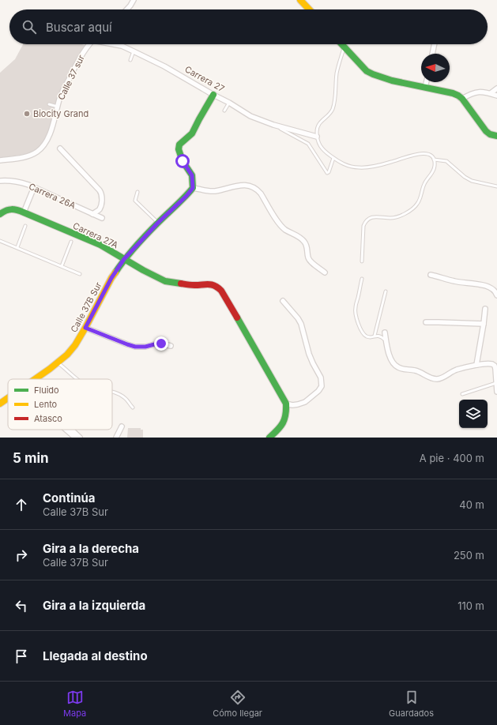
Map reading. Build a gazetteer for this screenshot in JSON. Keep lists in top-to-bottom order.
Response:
{
  "streets": {
    "street": [
      "Calle 37 sur",
      "Carrera 27",
      "Carrera 26A",
      "Carrera 27A",
      "Calle 37B Sur"
    ]
  },
  "crossings": [
    ["Carrera 27A", "Calle 37B Sur"]
  ],
  "places": ["Biocity Grand"],
  "legend": ["Fluido", "Lento", "Atasco"],
  "north": "left",
  "page": {
    "search": "Buscar aquí",
    "heading": ["5 min", "A pie · 400 m"],
    "list": [
      ["Continúa", "Calle 37B Sur", "40 m"],
      ["Gira a la derecha", "Calle 37B Sur", "250 m"],
      ["Gira a la izquierda", "110 m"],
      "Llegada al destino"
    ],
    "nav": ["Mapa", "Cómo llegar", "Guardados"]
  }
}
